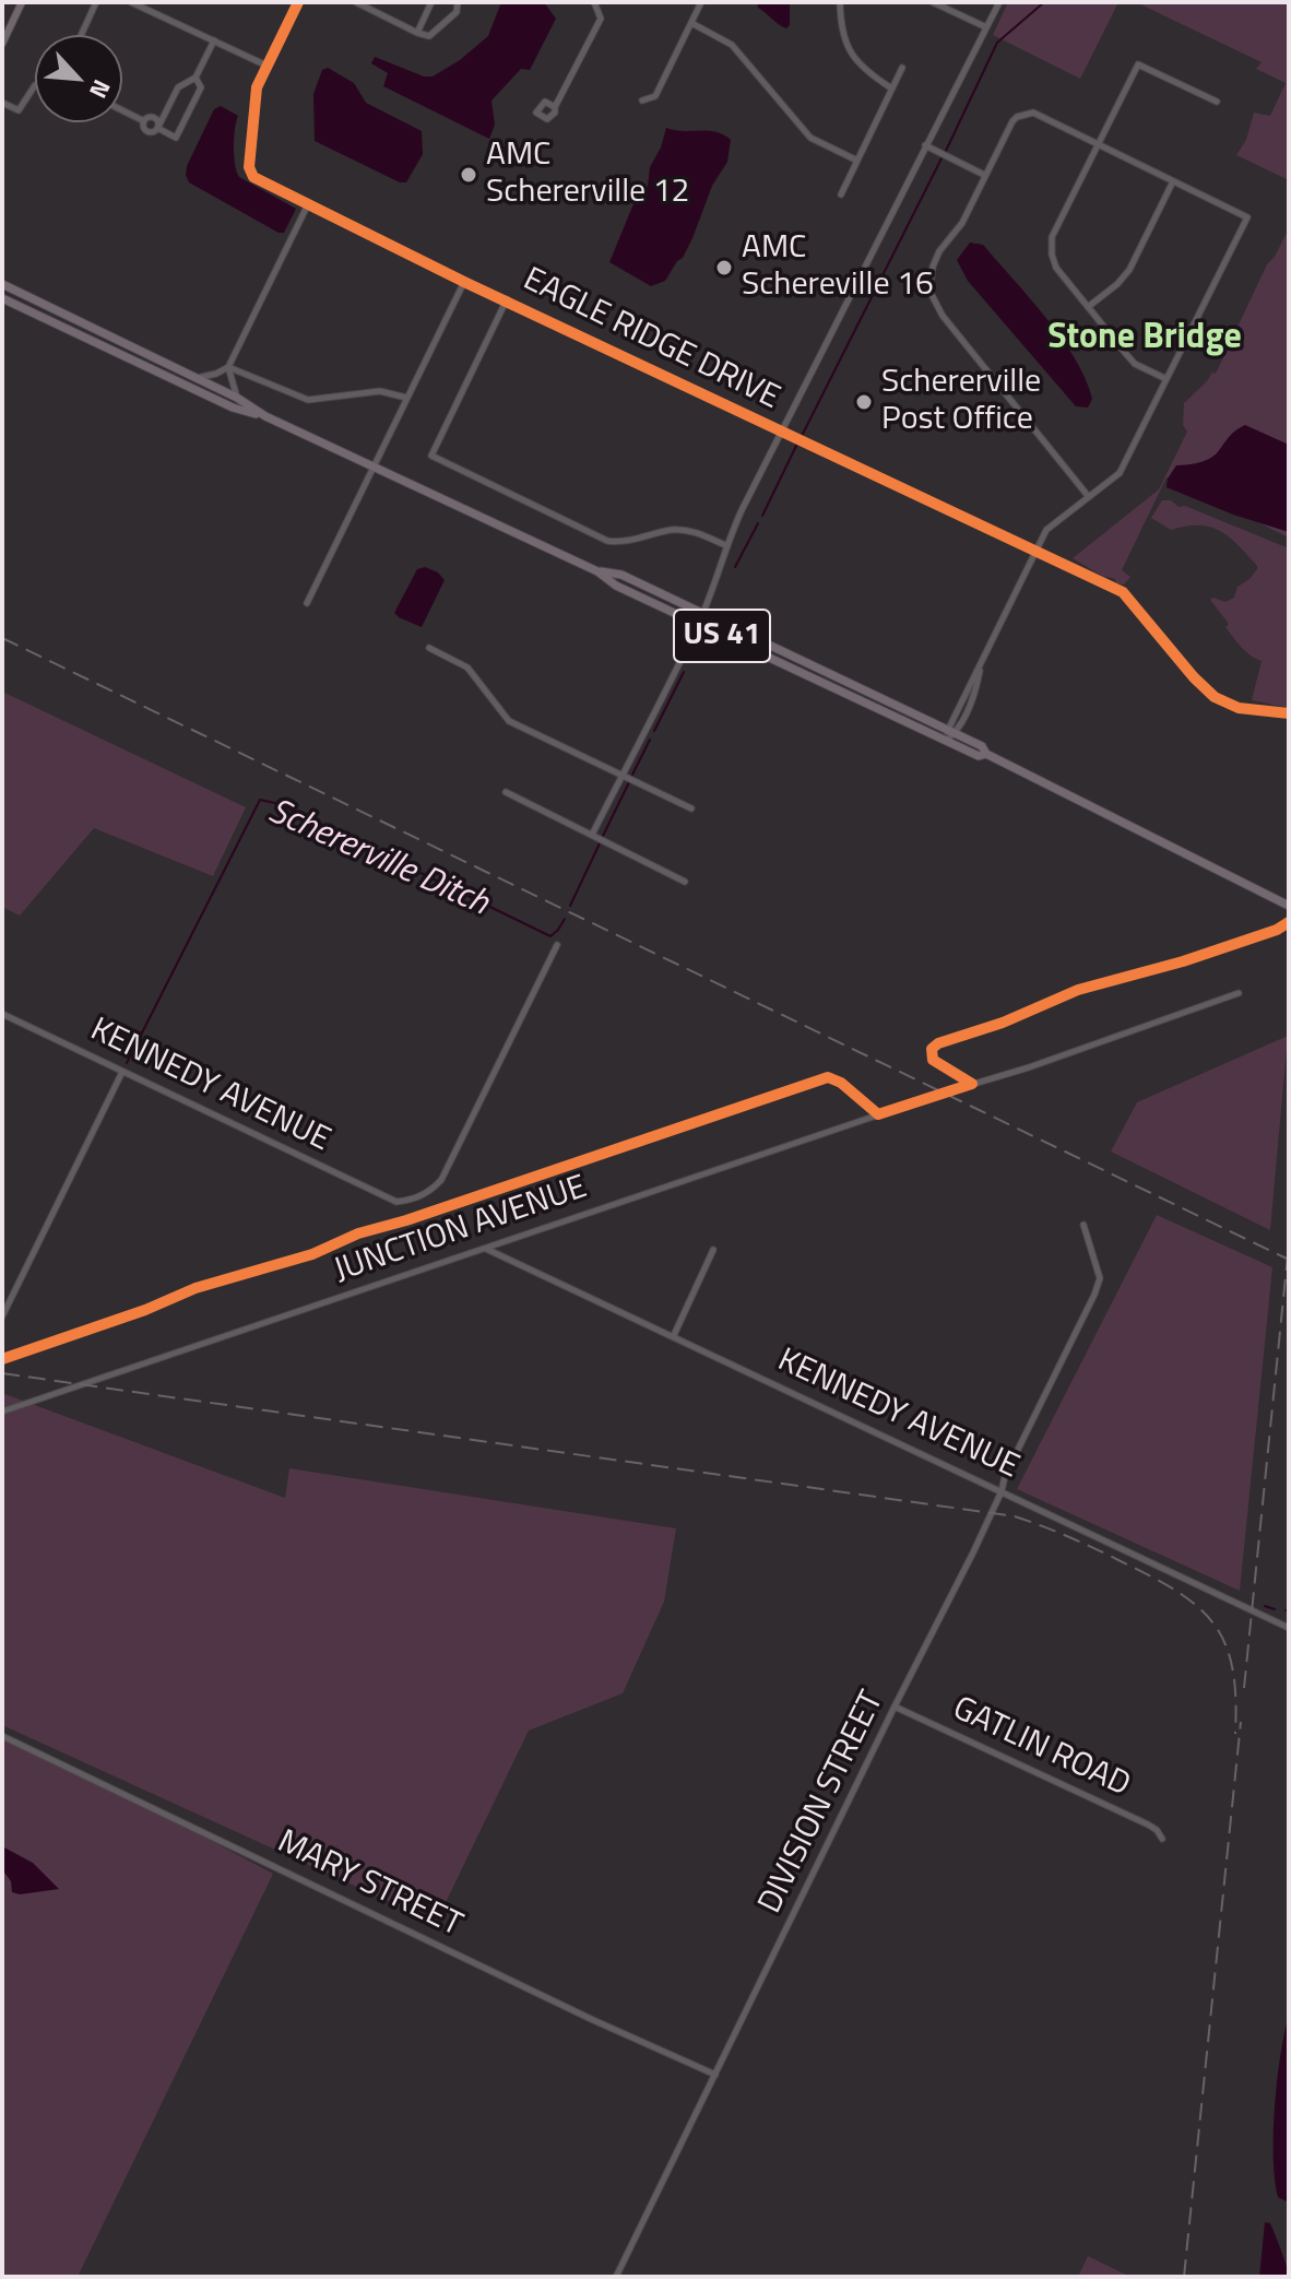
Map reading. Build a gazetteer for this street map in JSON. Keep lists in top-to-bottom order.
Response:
{
  "streets": {
    "highway": ["US 41"],
    "street": [
      "EAGLE RIDGE DRIVE",
      "KENNEDY AVENUE",
      "JUNCTION AVENUE",
      "GATLIN ROAD",
      "DIVISION STREET",
      "MARY STREET"
    ]
  },
  "crossings": [
    ["KENNEDY AVENUE", "JUNCTION AVENUE"],
    ["KENNEDY AVENUE", "DIVISION STREET"],
    ["GATLIN ROAD", "DIVISION STREET"],
    ["DIVISION STREET", "MARY STREET"]
  ],
  "districts": ["Stone Bridge"],
  "water": ["Schererville Ditch"],
  "places": ["AMC Schererville 12", "AMC Schereville 16", "Schererville Post Office"],
  "north": "bottom right"
}
